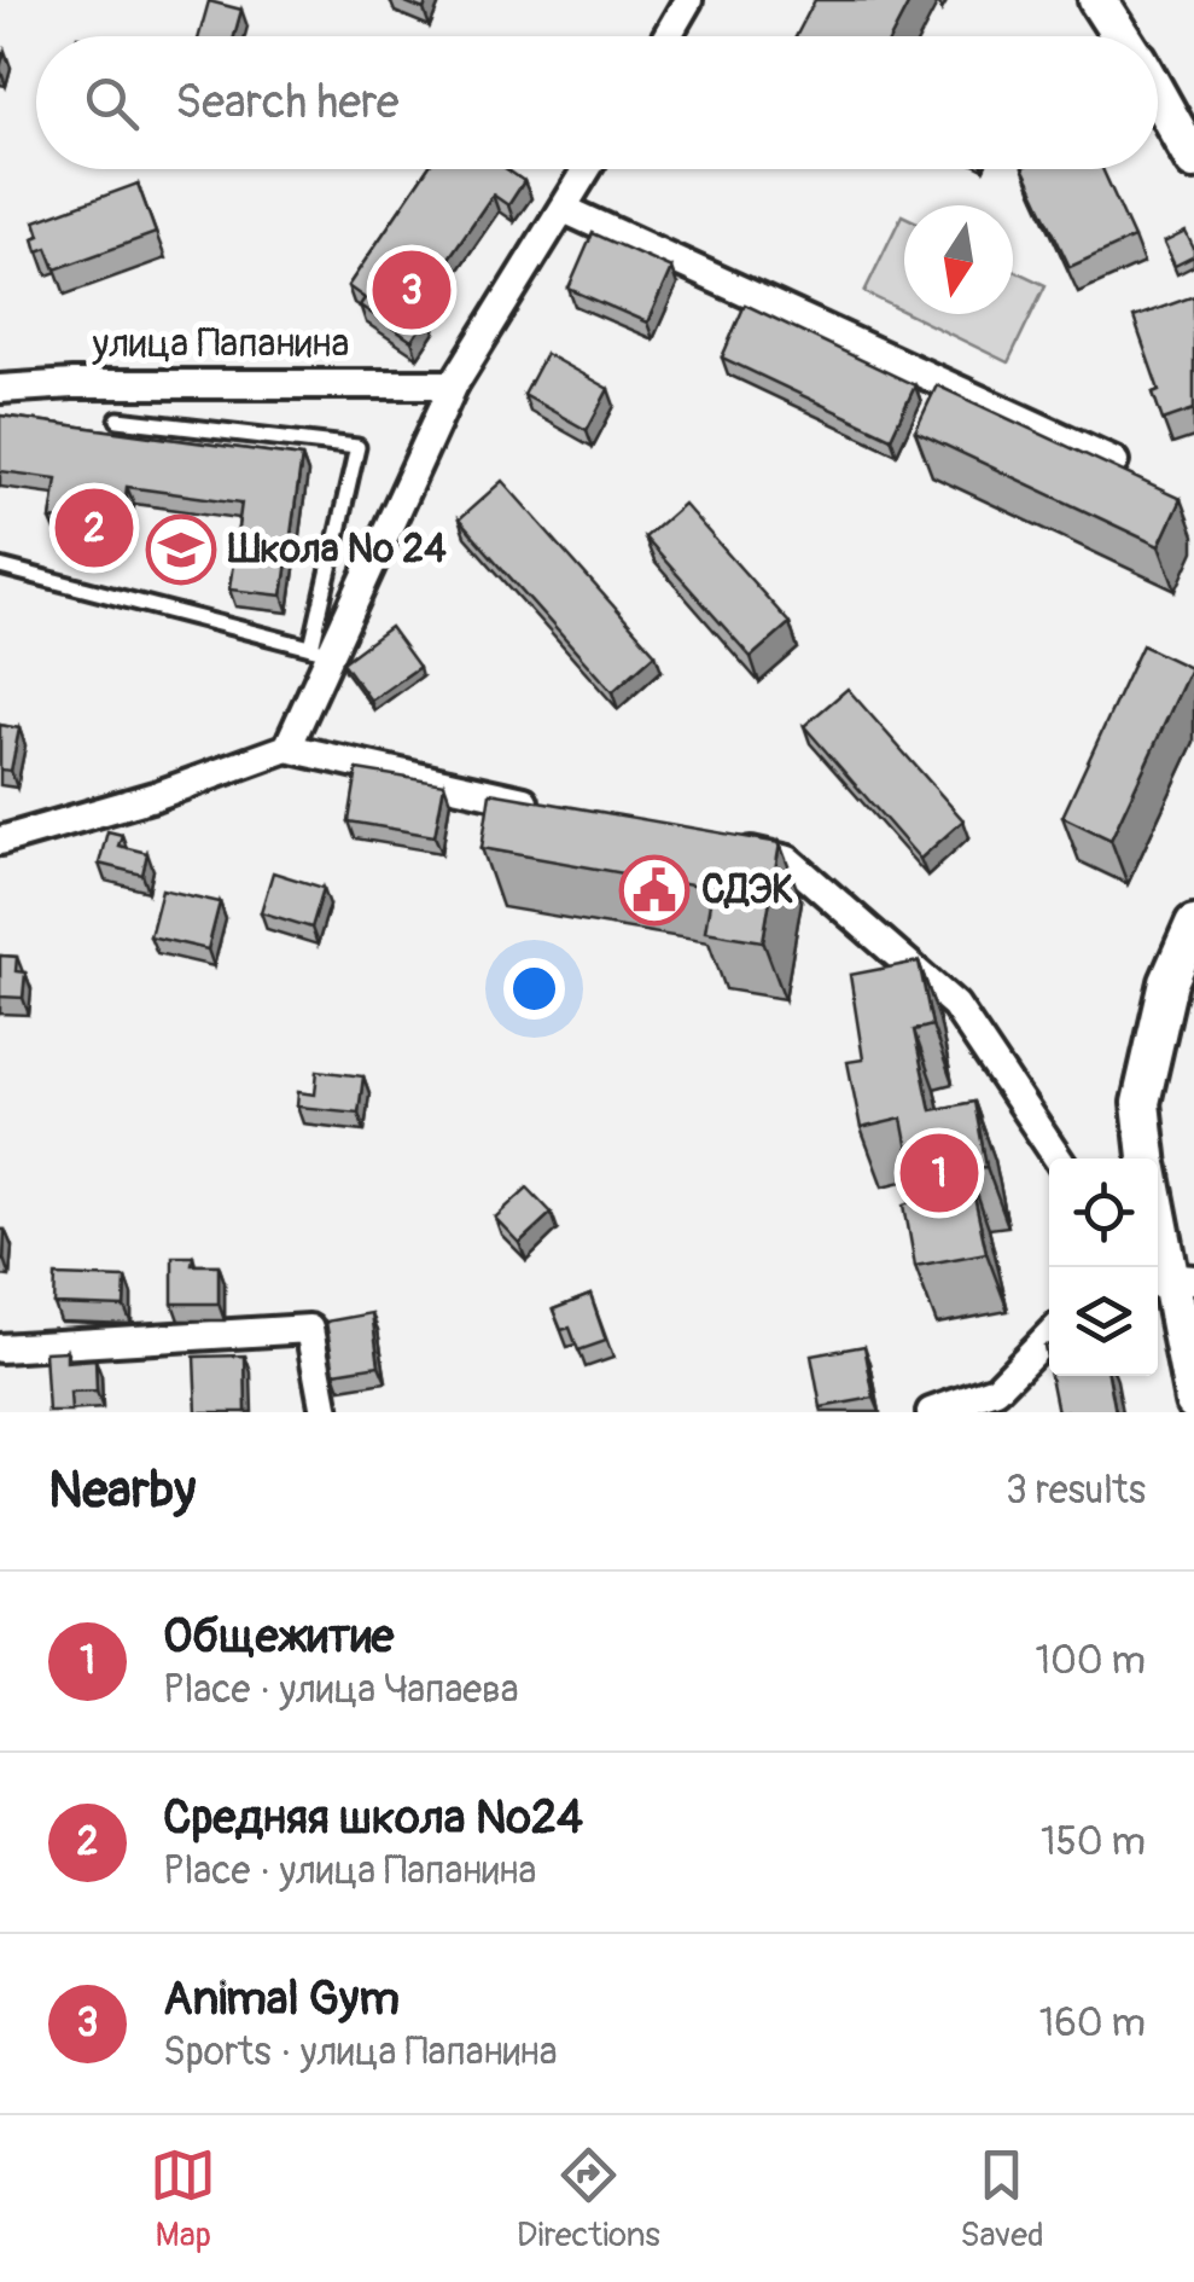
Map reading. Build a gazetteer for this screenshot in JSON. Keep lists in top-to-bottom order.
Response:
{
  "streets": {
    "street": ["улица Папанина"]
  },
  "places": {
    "school or university": ["Школа № 24"],
    "public building": ["СДЭК"]
  },
  "north": "bottom",
  "page": {
    "search": "Search here",
    "pins": ["3", "2", "1"],
    "heading": ["Nearby", "3 results"],
    "list": [
      {
        "mark": "1",
        "name": "Общежитие",
        "note": "Place · улица Чапаева",
        "value": "100 m"
      },
      {
        "mark": "2",
        "name": "Средняя школа №24",
        "note": "Place · улица Папанина",
        "value": "150 m"
      },
      {
        "mark": "3",
        "name": "Animal Gym",
        "note": "Sports · улица Папанина",
        "value": "160 m"
      }
    ],
    "nav": ["Map", "Directions", "Saved"]
  }
}
